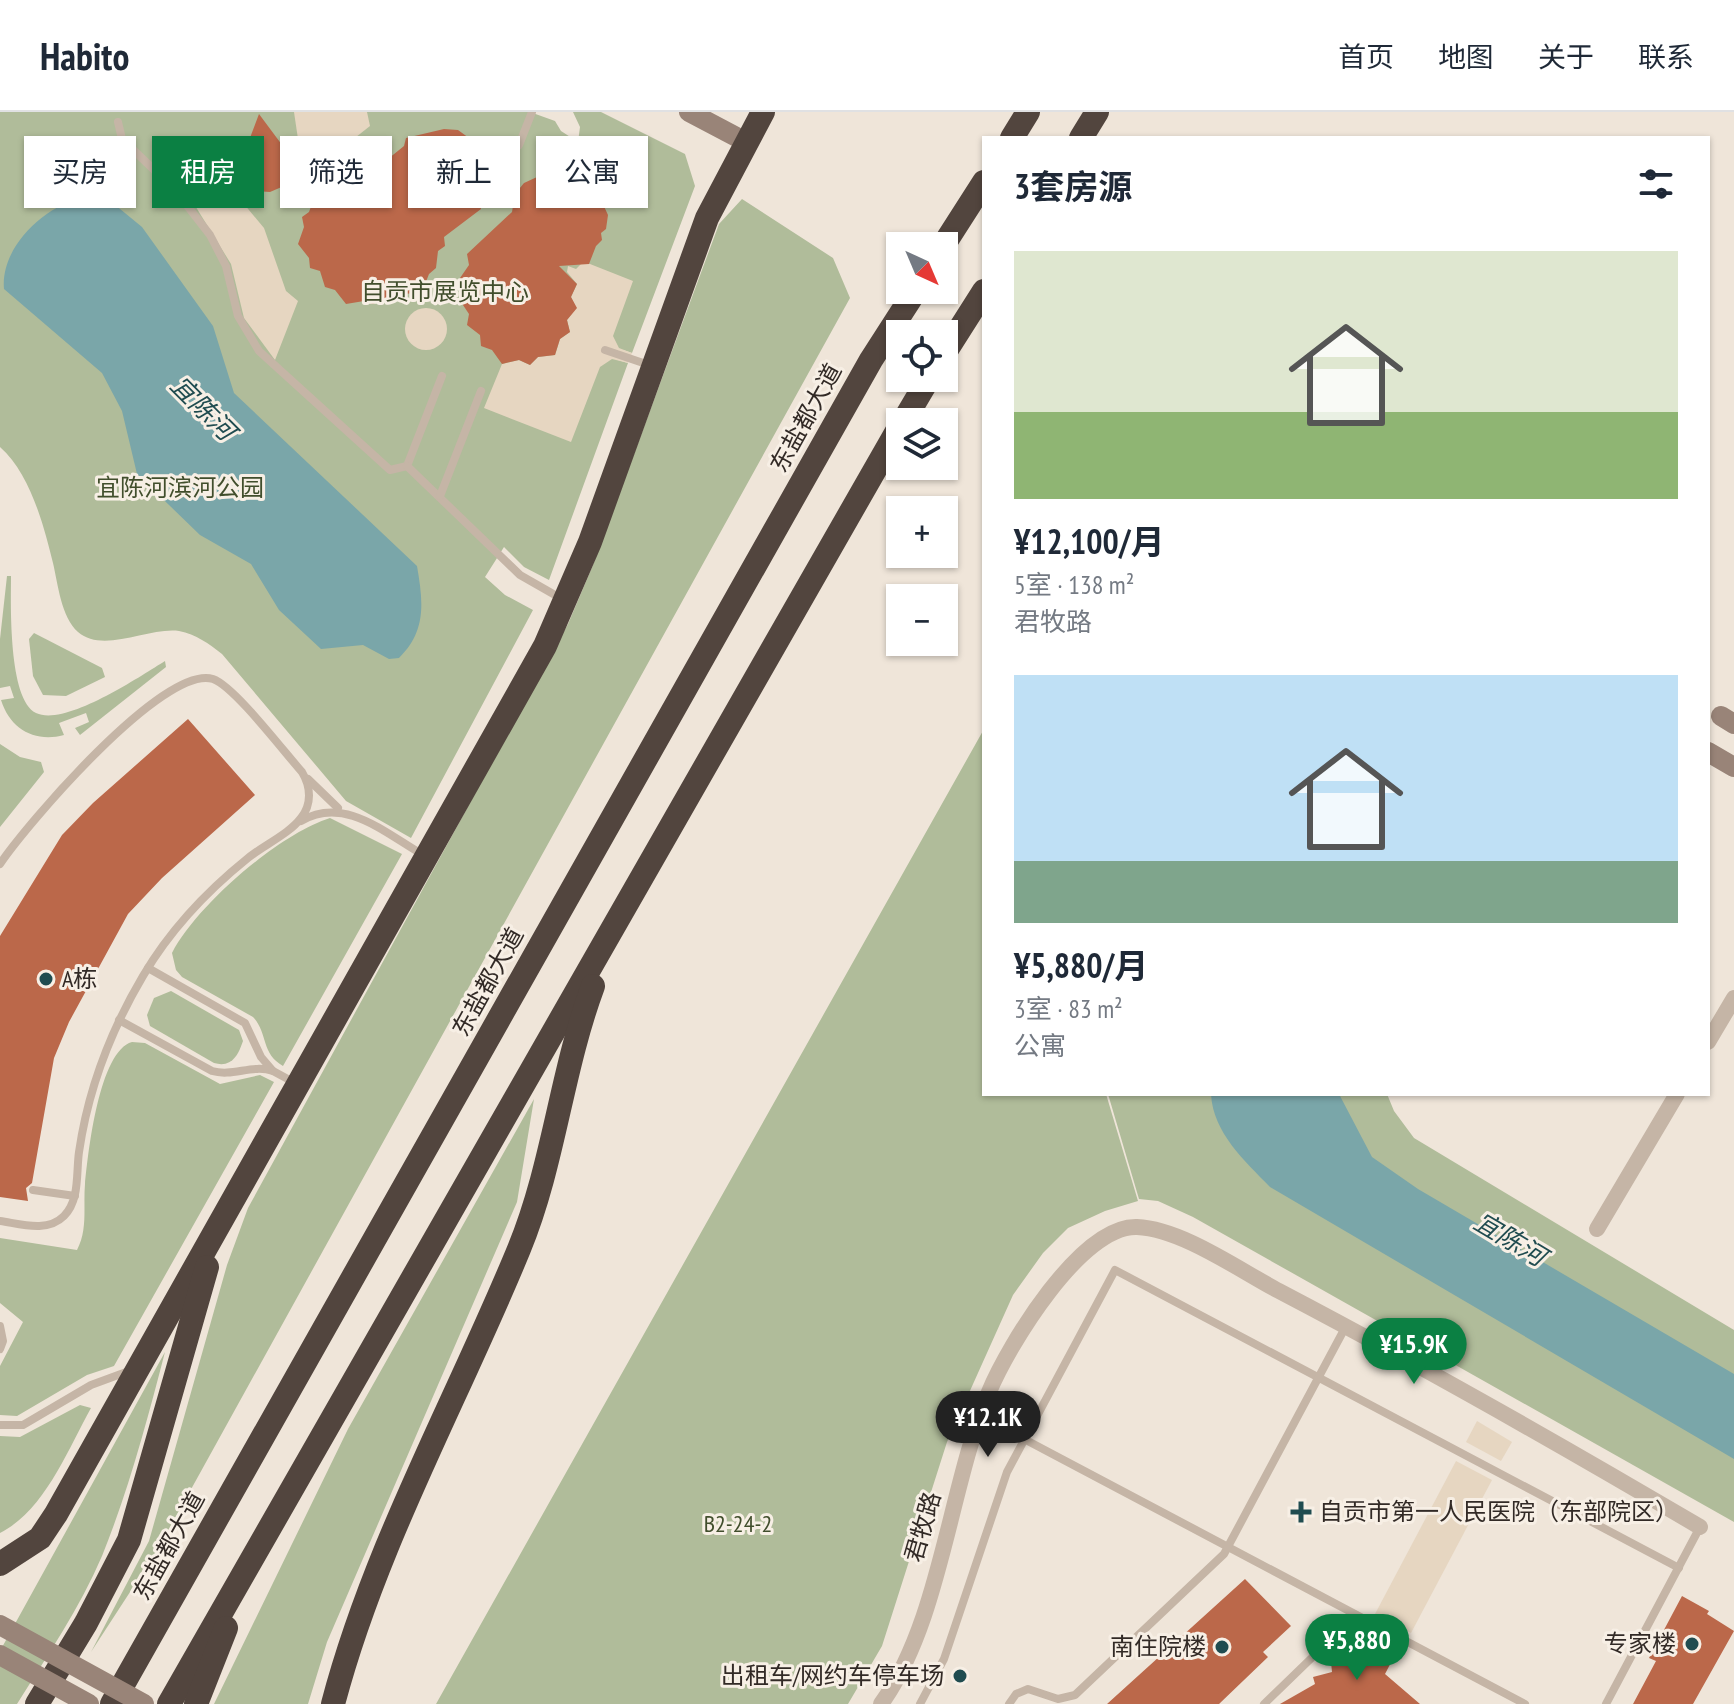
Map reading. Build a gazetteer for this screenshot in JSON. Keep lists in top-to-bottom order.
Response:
{
  "streets": {
    "highway": ["东盐都大道"],
    "street": ["君牧路"]
  },
  "water": ["宜陈河"],
  "parks": ["自贡市展览中心", "宜陈河滨河公园", "B2-24-2"],
  "places": {
    "other": [
      "A栋",
      "专家楼",
      "南住院楼",
      "出租车/网约车停车场"
    ],
    "health": ["自贡市第一人民医院（东部院区）"]
  },
  "north": "bottom right",
  "page": {
    "header": "Habito",
    "nav": [
      "首页",
      "地图",
      "关于",
      "联系"
    ],
    "chip": [
      "买房",
      "租房",
      "筛选",
      "新上",
      "公寓"
    ],
    "heading": "3套房源",
    "map_buttons": ["+", "−"],
    "list": [
      {
        "name": "¥12,100/月",
        "note": "5室 · 138 m² · 君牧路"
      },
      {
        "name": "¥5,880/月",
        "note": "3室 · 83 m² · 公寓"
      }
    ],
    "price": ["¥15.9K", "¥12.1K", "¥5,880"]
  }
}
